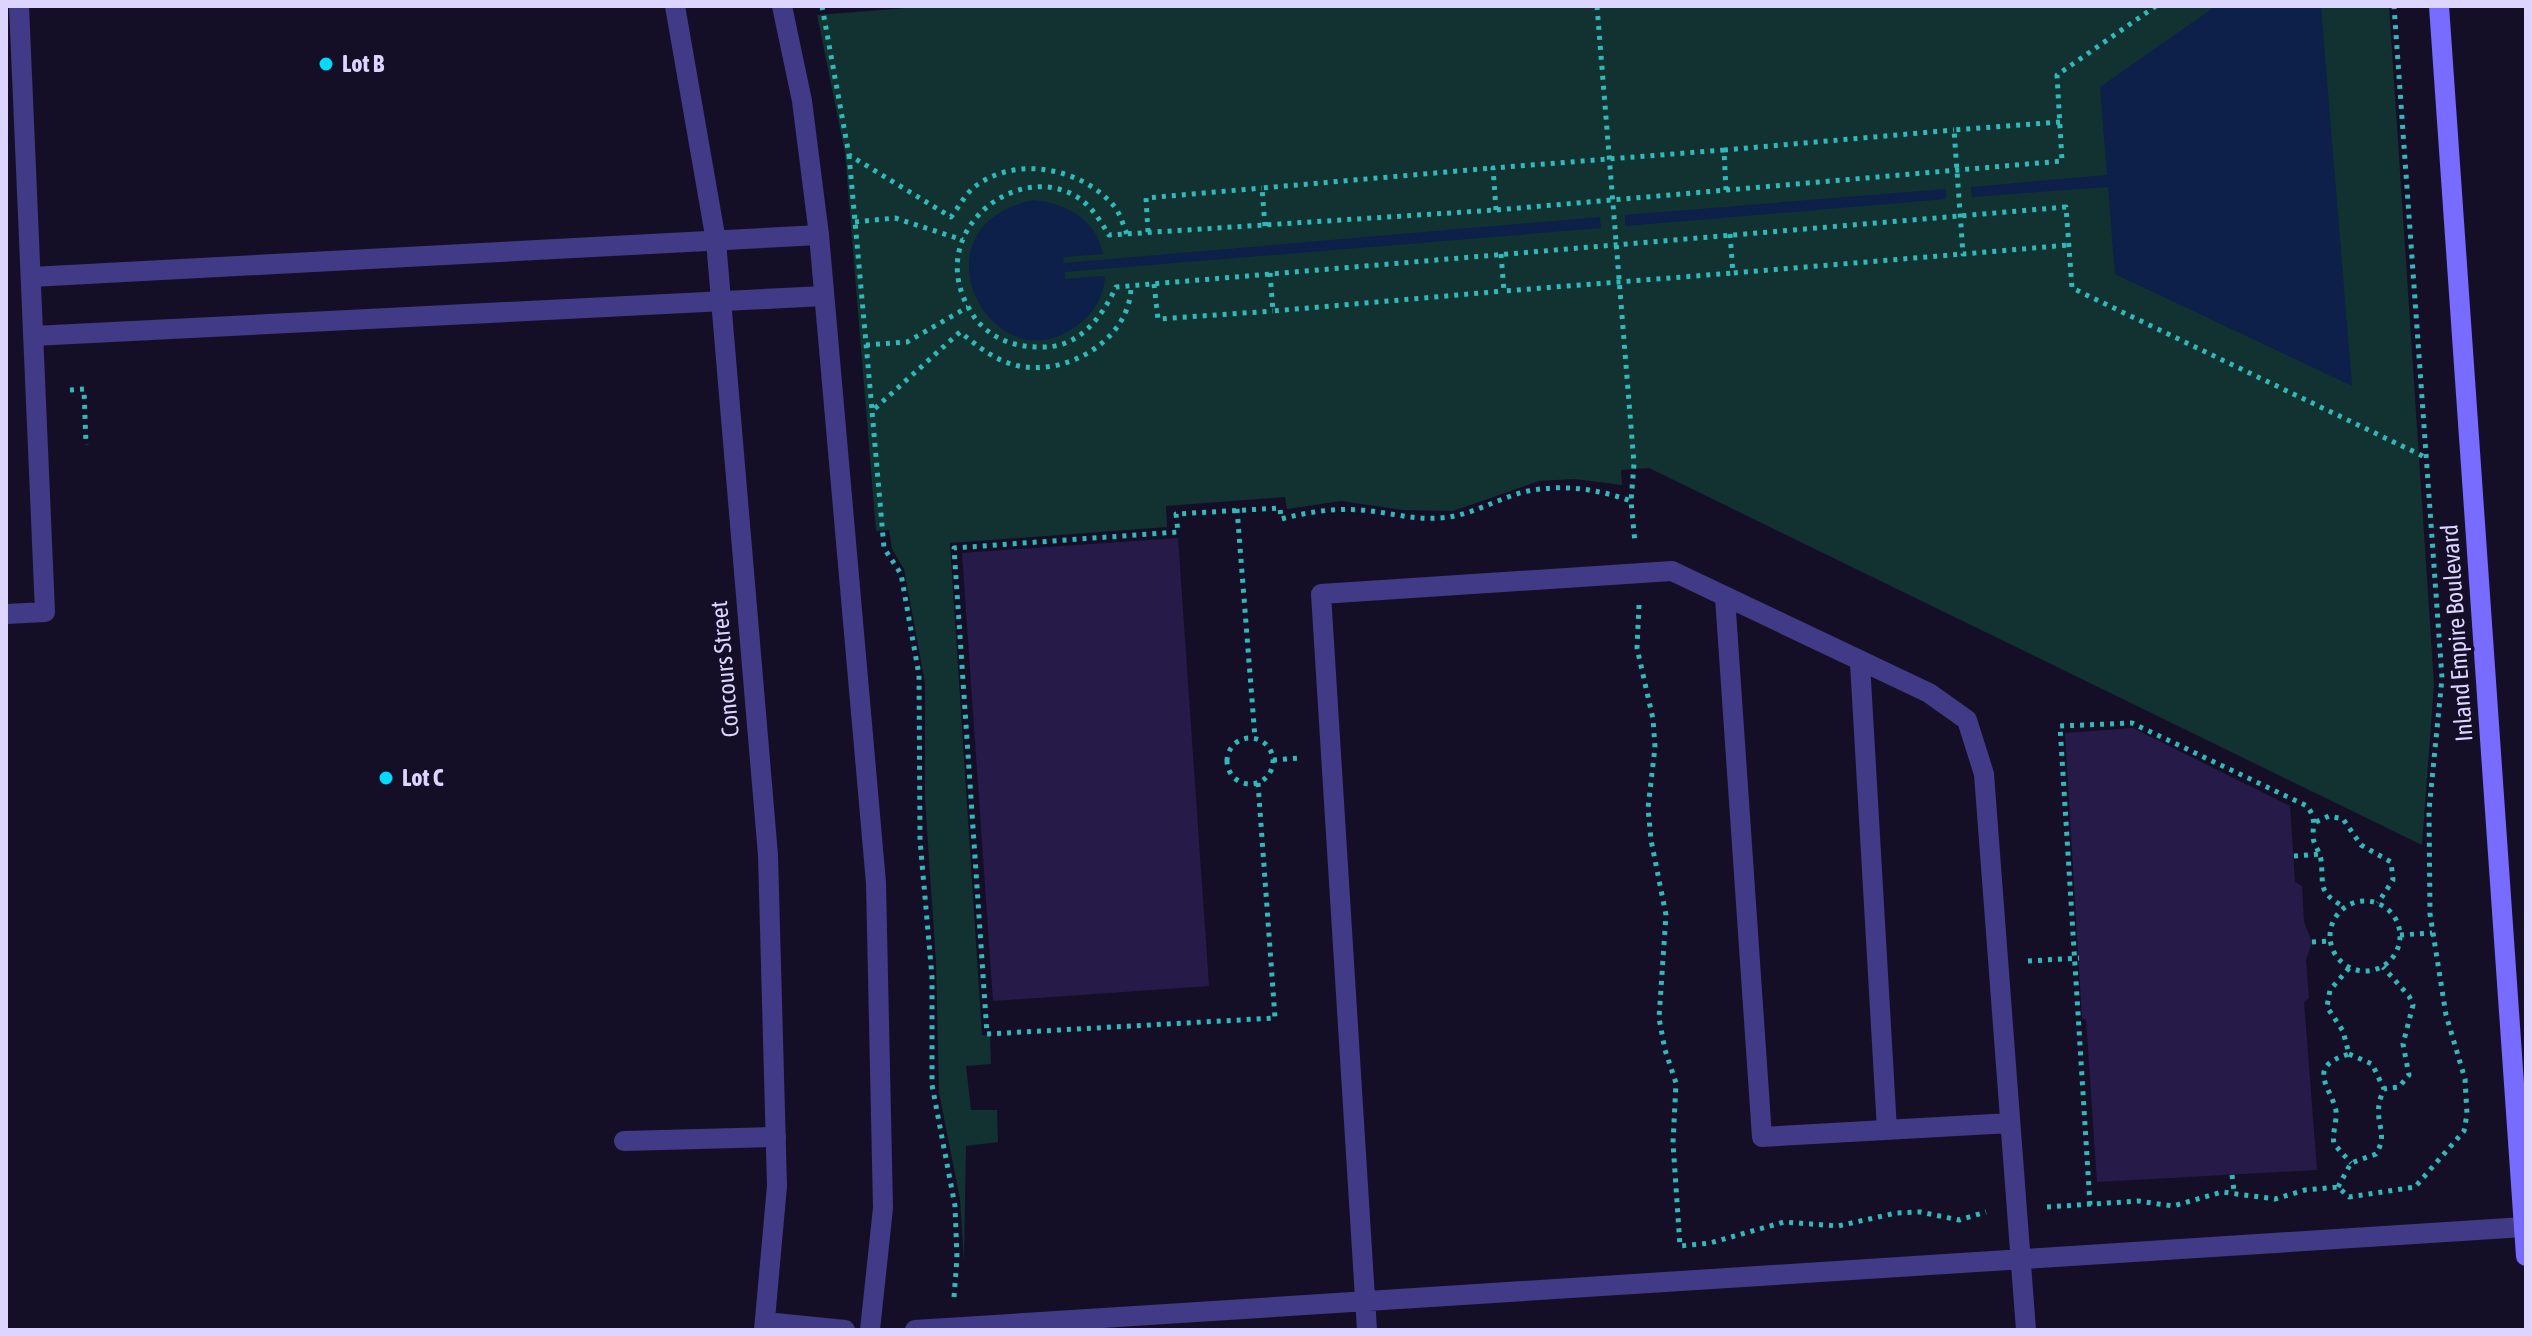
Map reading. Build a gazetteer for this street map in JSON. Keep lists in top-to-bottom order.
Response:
{
  "streets": {
    "main road": ["Inland Empire Boulevard"],
    "street": ["Concours Street"]
  },
  "places": ["Lot B", "Lot C"]
}
